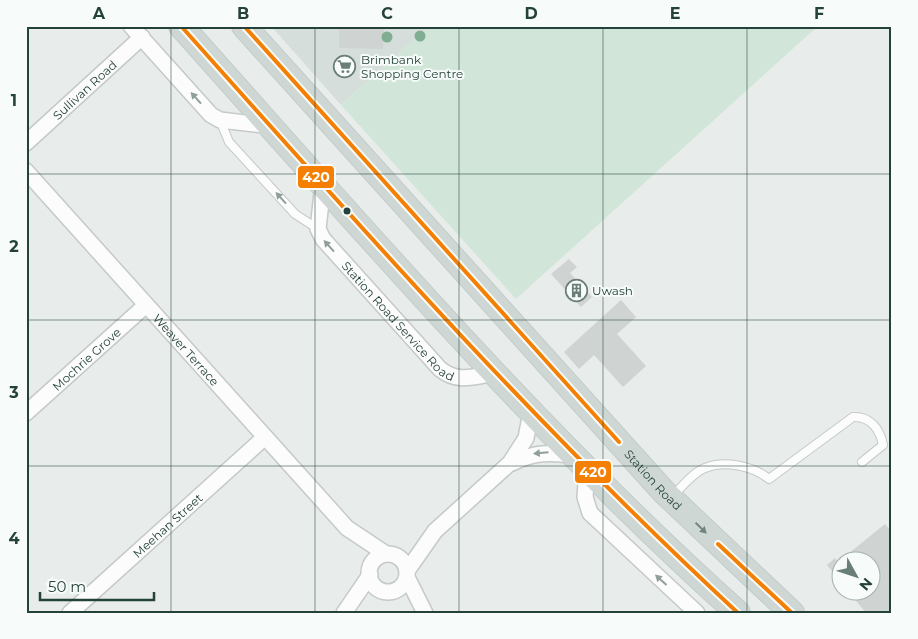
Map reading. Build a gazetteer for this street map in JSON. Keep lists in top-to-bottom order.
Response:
{
  "streets": {
    "main road": ["Station Road"],
    "street": [
      "Sullivan Road",
      "Station Road Service Road",
      "Weaver Terrace",
      "Mochrie Grove",
      "Meehan Street"
    ]
  },
  "crossings": [
    ["Sullivan Road", "Station Road Service Road"],
    ["Weaver Terrace", "Mochrie Grove"],
    ["Weaver Terrace", "Meehan Street"]
  ],
  "one_way": ["Station Road Service Road"],
  "places": {
    "supermarket": ["Brimbank Shopping Centre"],
    "building": ["Uwash"]
  },
  "lines": ["transit line 420"],
  "scale_bar": "50 m",
  "north": "bottom right",
  "grid": {
    "columns": [
      "A",
      "B",
      "C",
      "D",
      "E",
      "F"
    ],
    "rows": [
      "1",
      "2",
      "3",
      "4"
    ]
  }
}
